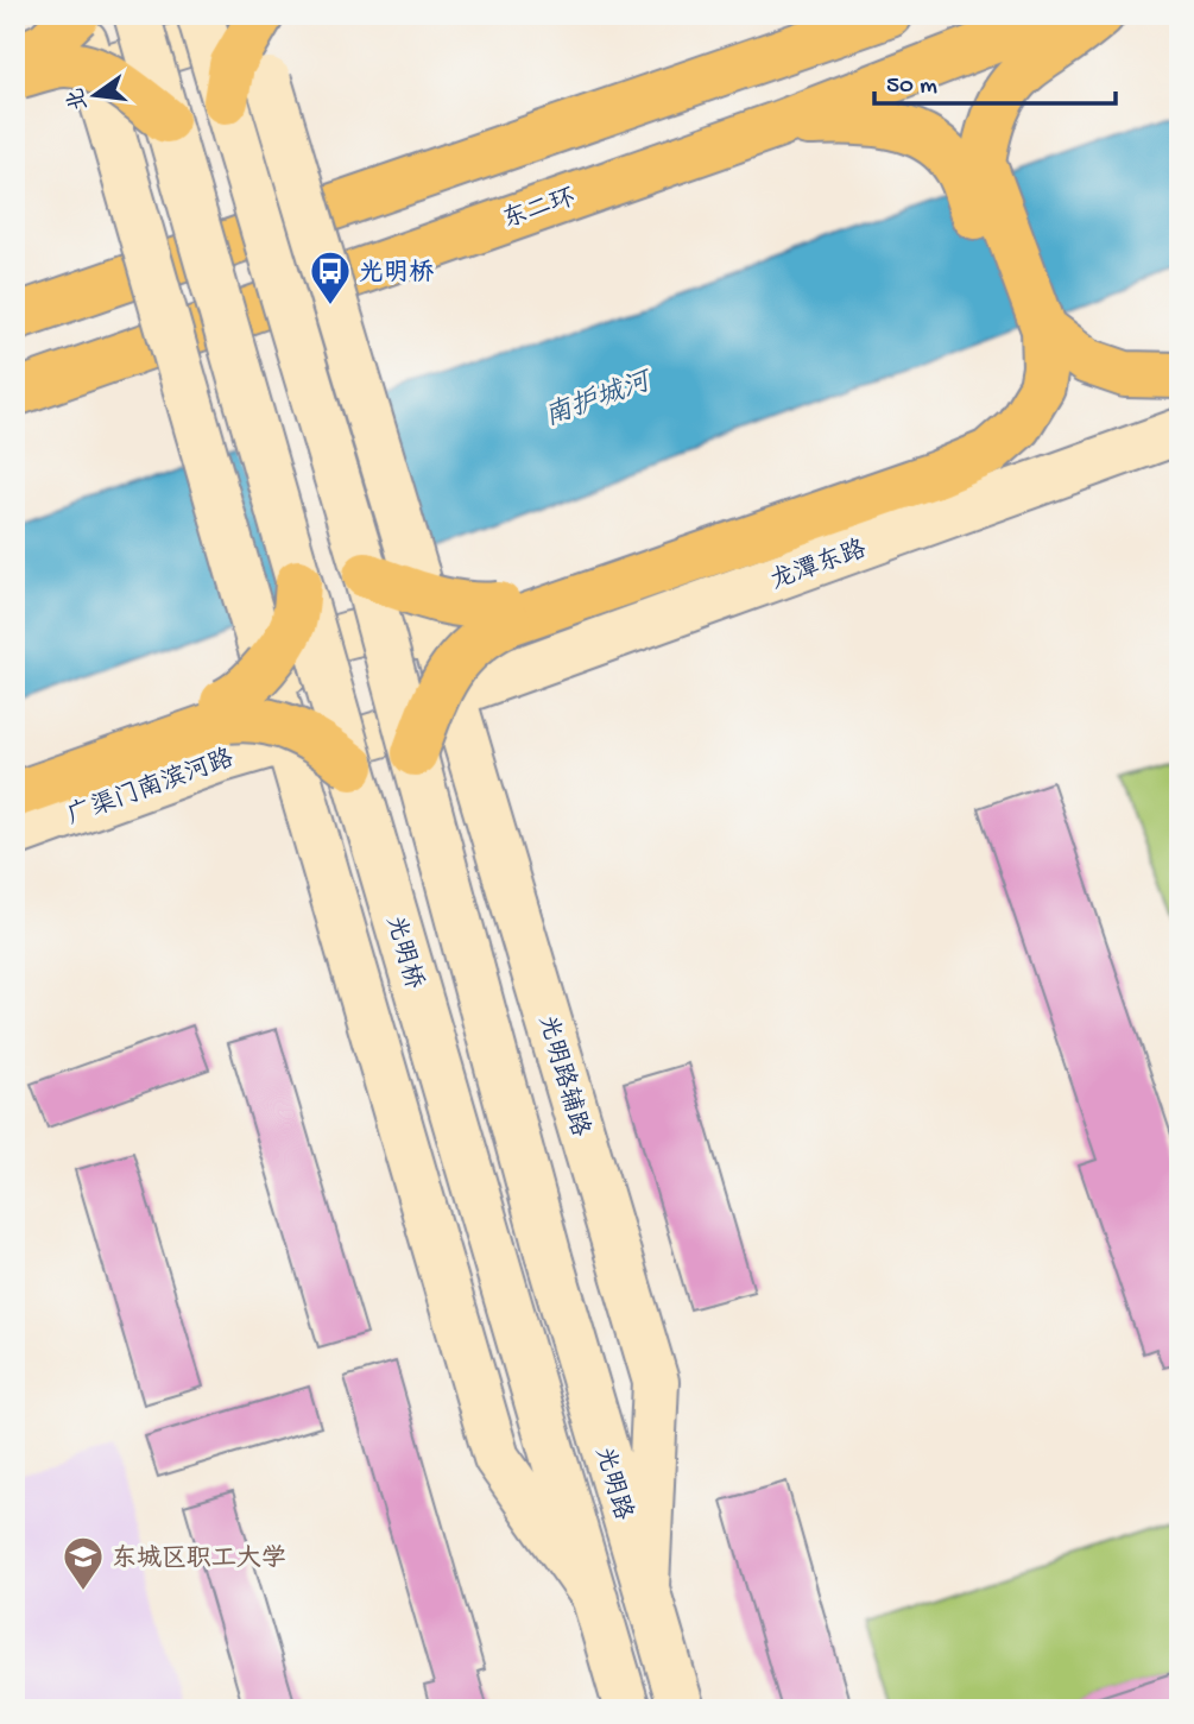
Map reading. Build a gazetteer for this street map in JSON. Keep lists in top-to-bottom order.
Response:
{
  "streets": {
    "highway": ["东二环"],
    "street": [
      "龙潭东路",
      "广渠门南滨河路",
      "光明桥",
      "光明路辅路",
      "光明路"
    ]
  },
  "crossings": [
    ["龙潭东路", "光明路辅路"],
    ["光明桥", "光明路"],
    ["光明路辅路", "光明路"]
  ],
  "water": ["南护城河"],
  "places": {
    "bus stop": ["光明桥"],
    "school or university": ["东城区职工大学"]
  },
  "scale_bar": "50 m",
  "north": "left"
}
